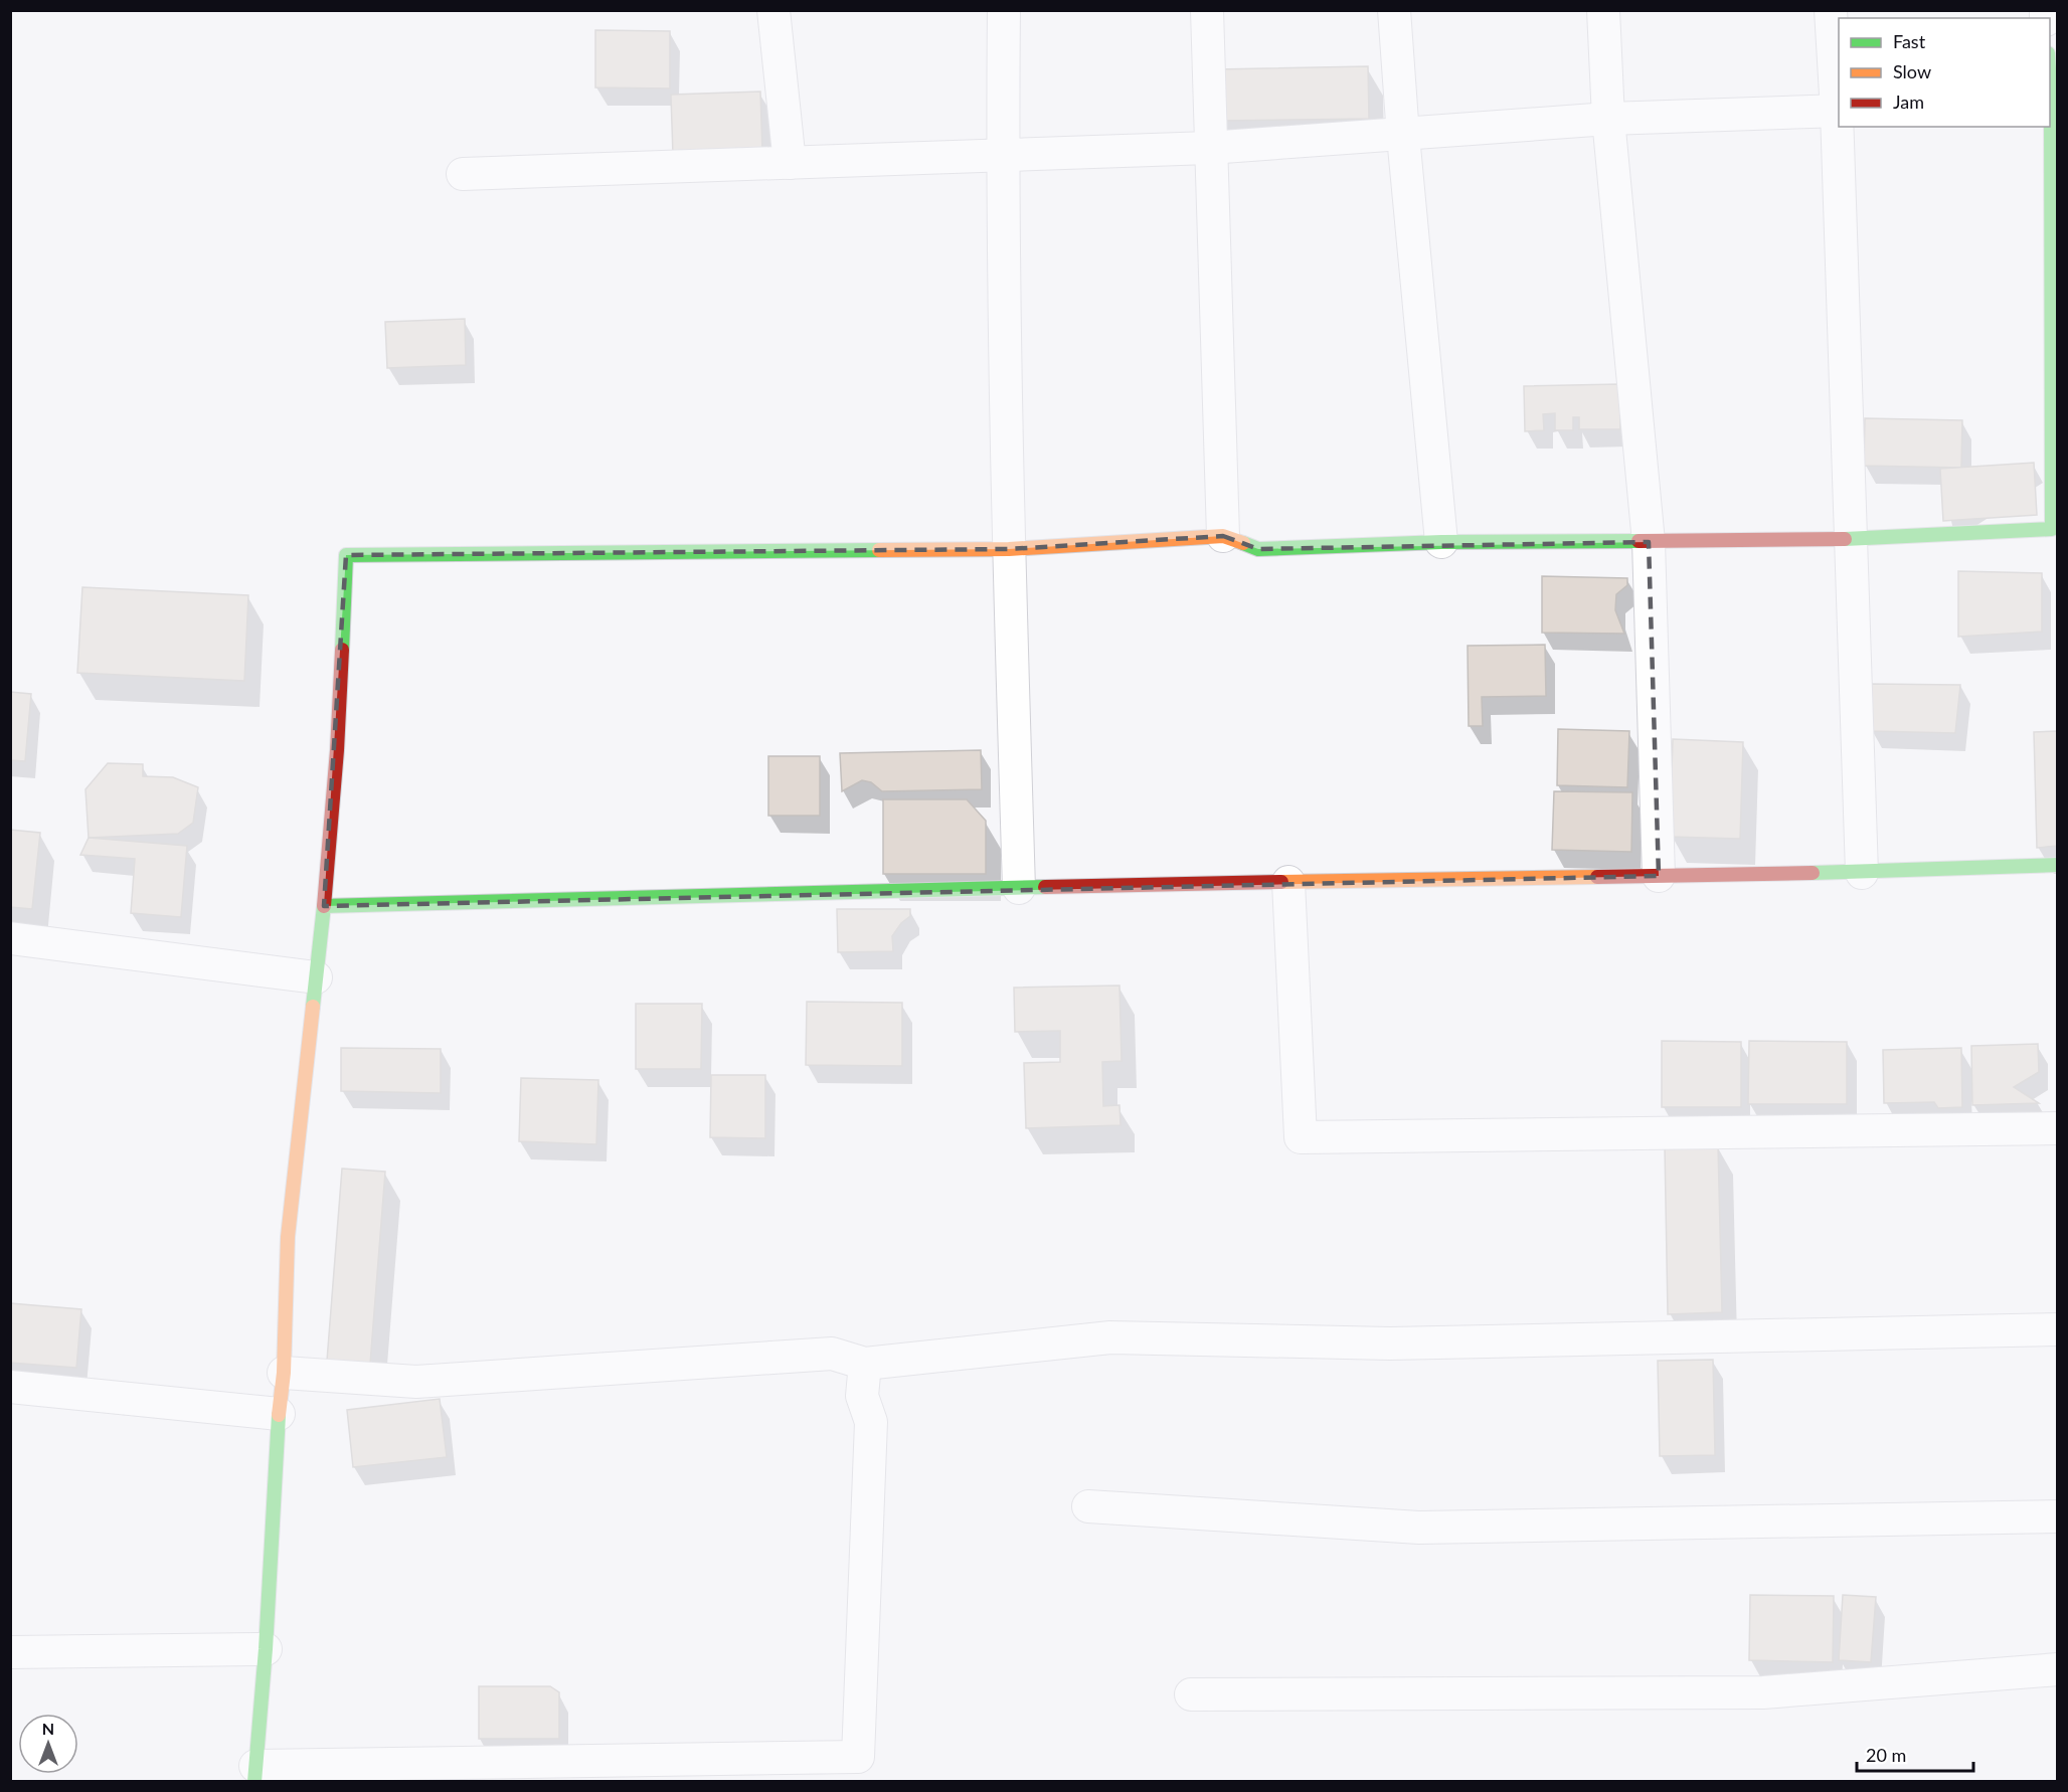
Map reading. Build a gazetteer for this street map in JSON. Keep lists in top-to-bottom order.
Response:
{
  "legend": ["Fast", "Slow", "Jam"],
  "scale_bar": "20 m",
  "north": "top"
}
